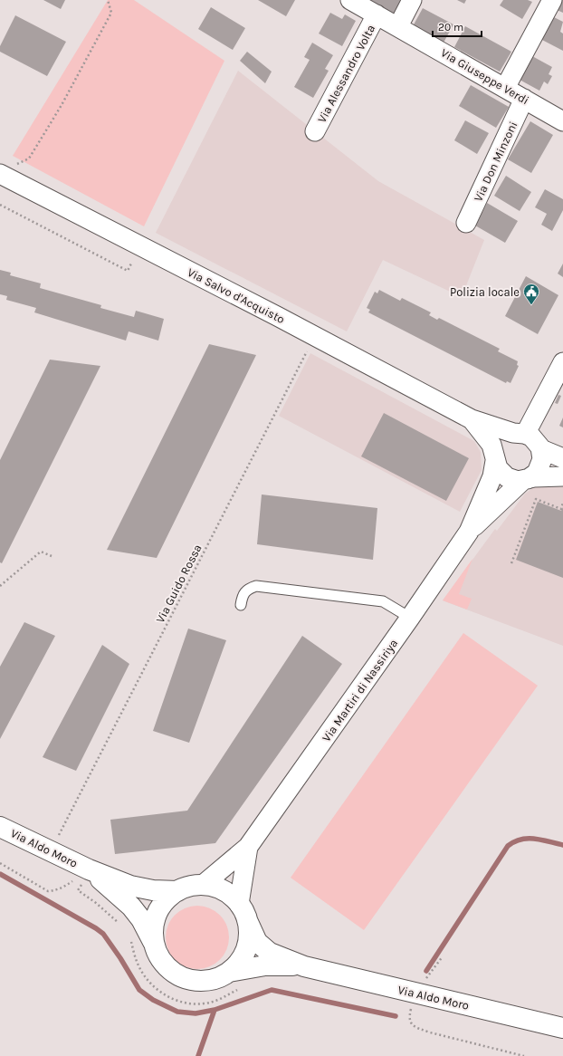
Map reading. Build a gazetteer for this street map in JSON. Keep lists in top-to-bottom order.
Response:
{
  "streets": {
    "street": [
      "Via Alessandro Volta",
      "Via Giuseppe Verdi",
      "Via Don Minzoni",
      "Via Salvo d'Acquisto",
      "Via Martiri di Nassiriya",
      "Via Aldo Moro"
    ],
    "path": ["Via Guido Rossa"]
  },
  "crossings": [
    ["Via Alessandro Volta", "Via Giuseppe Verdi"],
    ["Via Giuseppe Verdi", "Via Don Minzoni"],
    ["Via Salvo d'Acquisto", "Via Guido Rossa"],
    ["Via Martiri di Nassiriya", "Via Aldo Moro"]
  ],
  "places": {
    "public building": ["Polizia locale"]
  },
  "scale_bar": "20 m"
}
